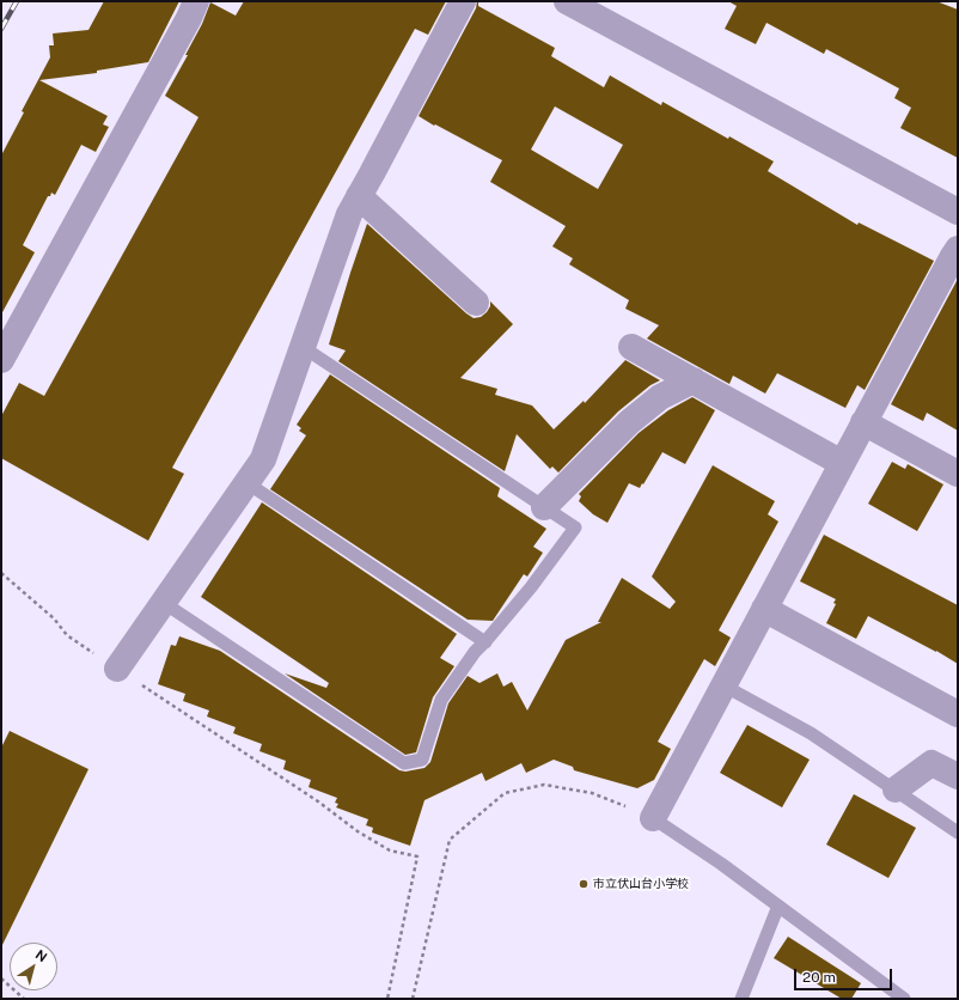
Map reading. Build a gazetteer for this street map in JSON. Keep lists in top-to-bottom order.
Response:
{
  "places": ["市立伏山台小学校"],
  "scale_bar": "20 m",
  "north": "top right"
}
